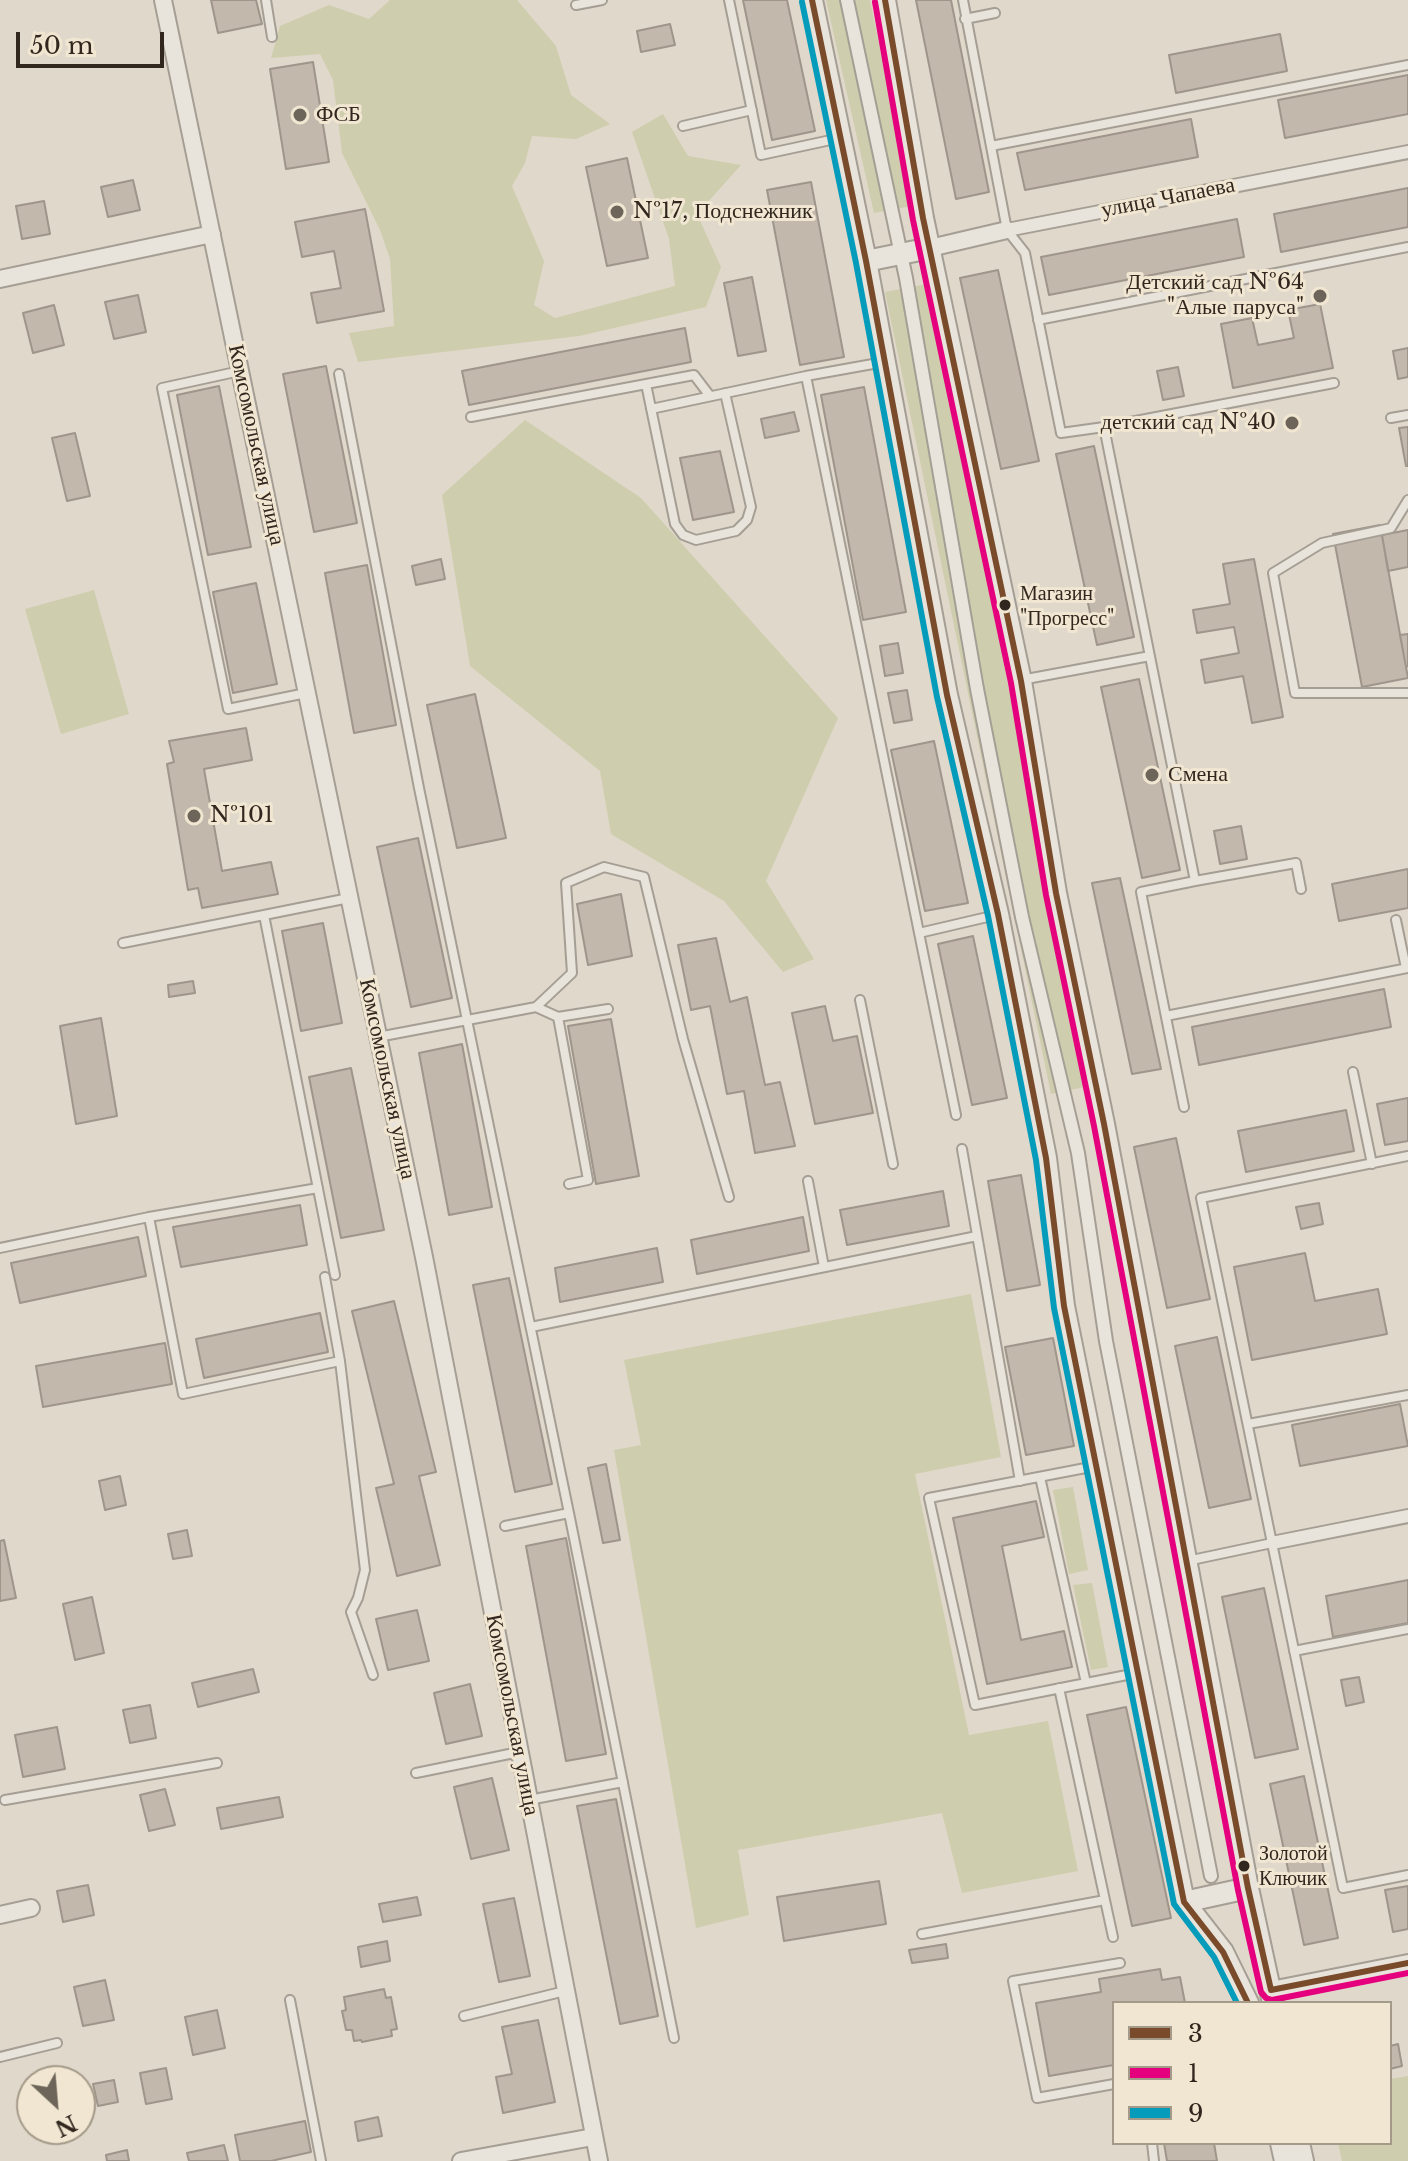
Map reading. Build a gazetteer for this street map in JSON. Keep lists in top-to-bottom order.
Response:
{
  "streets": {
    "street": ["улица Чапаева", "Комсомольская улица"]
  },
  "places": [
    "ФСБ",
    "№17, Подснежник",
    "Детский сад №64 \"Алые паруса\"",
    "детский сад №40",
    "Магазин \"Прогресс\"",
    "Смена",
    "№101",
    "Золотой Ключик"
  ],
  "lines": ["transit line 3", "transit line 1", "transit line 9"],
  "legend": ["3", "1", "9"],
  "scale_bar": "50 m",
  "north": "bottom right"
}
